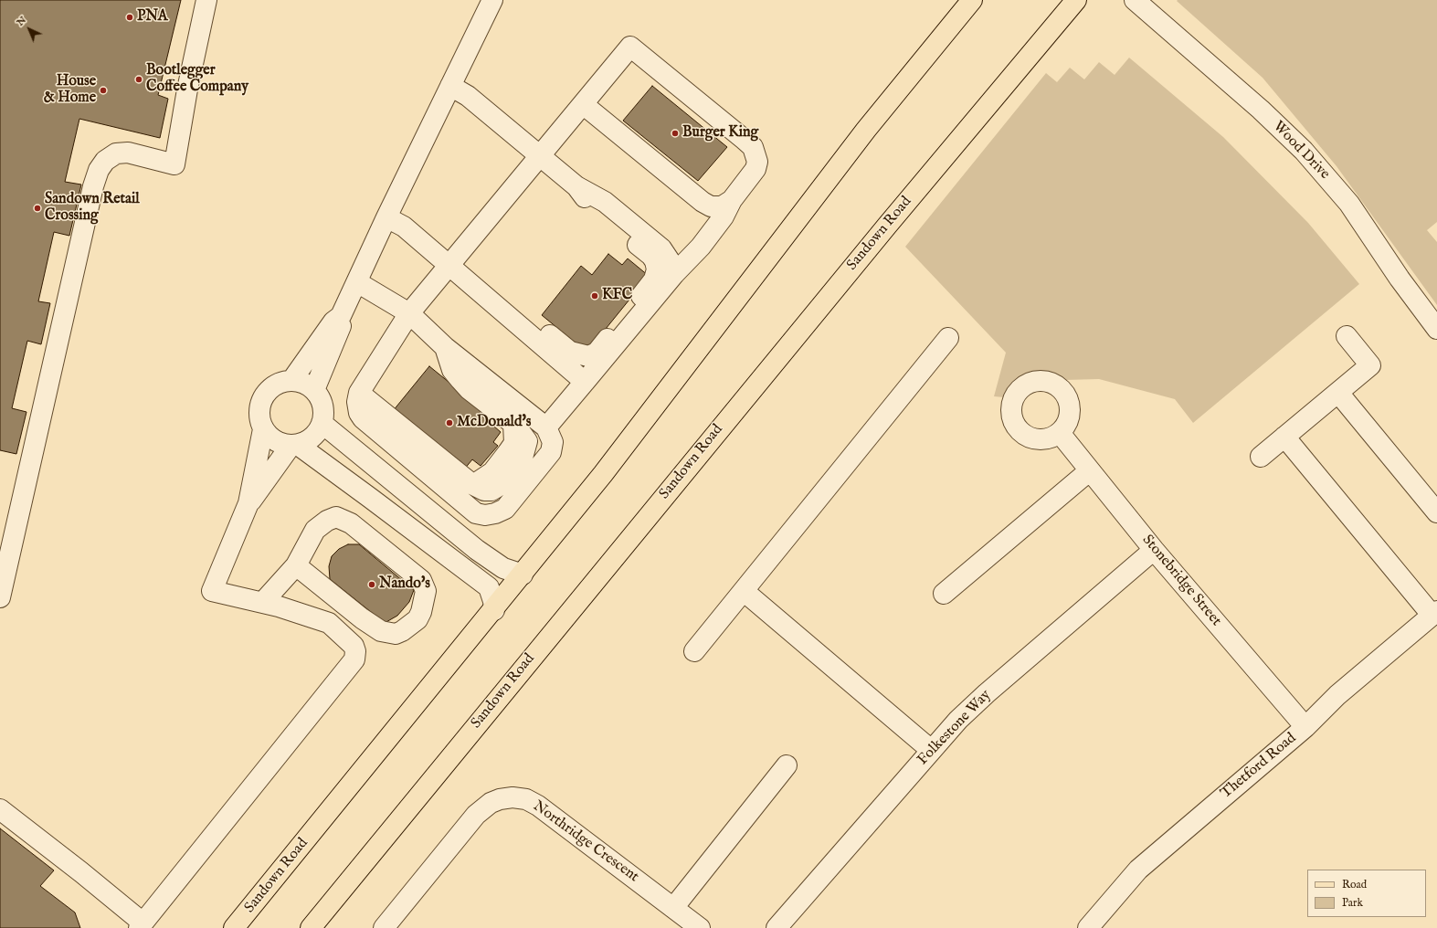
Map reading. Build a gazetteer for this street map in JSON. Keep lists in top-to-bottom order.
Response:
{
  "streets": {
    "main road": ["Sandown Road"],
    "street": [
      "Wood Drive",
      "Stonebridge Street",
      "Folkestone Way",
      "Thetford Road",
      "Northridge Crescent"
    ]
  },
  "crossings": [
    ["Stonebridge Street", "Folkestone Way"],
    ["Stonebridge Street", "Thetford Road"]
  ],
  "places": [
    "PNA",
    "Bootlegger Coffee Company",
    "House & Home",
    "Burger King",
    "Sandown Retail Crossing",
    "KFC",
    "McDonald's",
    "Nando's"
  ],
  "legend": ["Road", "Park"],
  "north": "top left"
}
